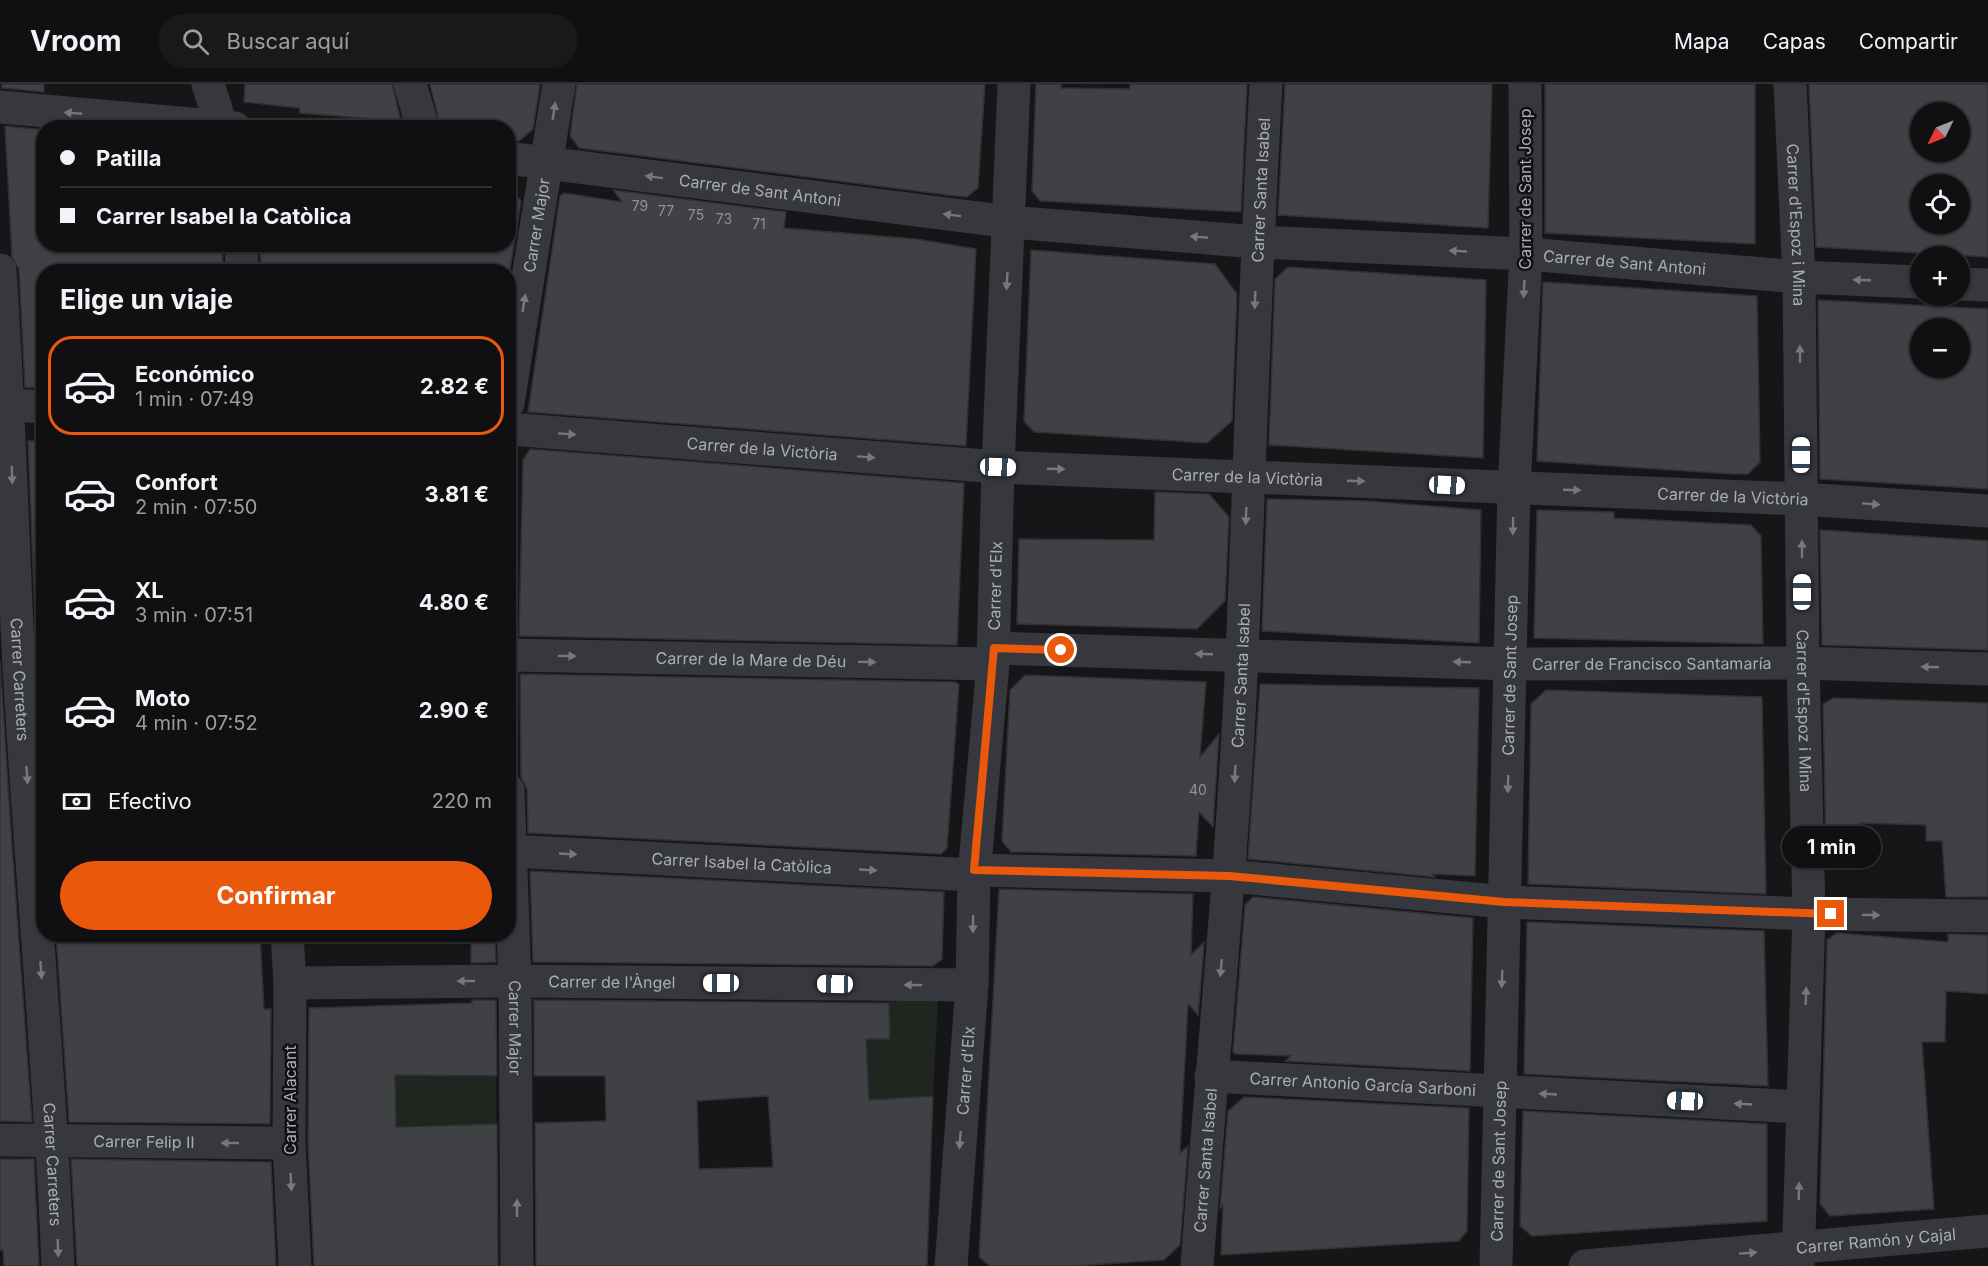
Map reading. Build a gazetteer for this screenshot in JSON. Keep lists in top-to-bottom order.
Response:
{
  "streets": {
    "street": [
      "Carrer de Sant Josep",
      "Carrer de Sant Antoni",
      "Carrer Santa Isabel",
      "Carrer d'Espoz i Mina",
      "Carrer Major",
      "Carrer de la Victòria",
      "Carrer d'Elx",
      "Carrer de la Mare de Déu",
      "Carrer de Francisco Santamaría",
      "Carrer Carreters",
      "Carrer Isabel la Catòlica",
      "Carrer de l'Àngel",
      "Carrer Antonio García Sarboni",
      "Carrer Alacant",
      "Carrer Felip II",
      "Carrer Ramón y Cajal"
    ]
  },
  "crossings": [
    ["Carrer de Sant Josep", "Carrer de Sant Antoni"],
    ["Carrer de Sant Josep", "Carrer de la Victòria"],
    ["Carrer de Sant Josep", "Carrer de Francisco Santamaría"],
    ["Carrer de Sant Josep", "Carrer Isabel la Catòlica"],
    ["Carrer de Sant Josep", "Carrer Antonio García Sarboni"],
    ["Carrer de Sant Antoni", "Carrer Santa Isabel"],
    ["Carrer de Sant Antoni", "Carrer d'Espoz i Mina"],
    ["Carrer de Sant Antoni", "Carrer Major"],
    ["Carrer de Sant Antoni", "Carrer d'Elx"],
    ["Carrer Santa Isabel", "Carrer de la Victòria"],
    ["Carrer Santa Isabel", "Carrer de Francisco Santamaría"],
    ["Carrer Santa Isabel", "Carrer Isabel la Catòlica"],
    ["Carrer Santa Isabel", "Carrer Antonio García Sarboni"],
    ["Carrer d'Espoz i Mina", "Carrer de la Victòria"],
    ["Carrer d'Espoz i Mina", "Carrer de Francisco Santamaría"],
    ["Carrer d'Espoz i Mina", "Carrer Isabel la Catòlica"],
    ["Carrer d'Espoz i Mina", "Carrer Antonio García Sarboni"],
    ["Carrer d'Espoz i Mina", "Carrer Ramón y Cajal"],
    ["Carrer Major", "Carrer de l'Àngel"],
    ["Carrer de la Victòria", "Carrer d'Elx"],
    ["Carrer d'Elx", "Carrer de la Mare de Déu"],
    ["Carrer d'Elx", "Carrer de Francisco Santamaría"],
    ["Carrer d'Elx", "Carrer Isabel la Catòlica"],
    ["Carrer d'Elx", "Carrer de l'Àngel"],
    ["Carrer de la Mare de Déu", "Carrer de Francisco Santamaría"],
    ["Carrer Carreters", "Carrer Felip II"],
    ["Carrer de l'Àngel", "Carrer Alacant"],
    ["Carrer Alacant", "Carrer Felip II"]
  ],
  "one_way": [
    "Carrer de Sant Josep",
    "Carrer de Sant Antoni",
    "Carrer Santa Isabel",
    "Carrer d'Espoz i Mina",
    "Carrer Major",
    "Carrer de la Victòria",
    "Carrer d'Elx",
    "Carrer de la Mare de Déu",
    "Carrer de Francisco Santamaría",
    "Carrer Carreters",
    "Carrer Isabel la Catòlica",
    "Carrer de l'Àngel",
    "Carrer Antonio García Sarboni",
    "Carrer Alacant",
    "Carrer Felip II",
    "Carrer Ramón y Cajal"
  ],
  "house_numbers": [
    "79",
    "77",
    "75",
    "73",
    "71",
    "40"
  ],
  "north": "bottom left",
  "page": {
    "header": "Vroom",
    "search": "Buscar aquí",
    "nav": ["Mapa", "Capas", "Compartir"],
    "map_buttons": ["+", "−"],
    "banner": ["Patilla", "Carrer Isabel la Catòlica"],
    "heading": "Elige un viaje",
    "list": [
      {
        "name": "Económico",
        "note": "1 min · 07:49",
        "value": "2.82 €"
      },
      {
        "name": "Confort",
        "note": "2 min · 07:50",
        "value": "3.81 €"
      },
      {
        "name": "XL",
        "note": "3 min · 07:51",
        "value": "4.80 €"
      },
      {
        "name": "Moto",
        "note": "4 min · 07:52",
        "value": "2.90 €"
      }
    ],
    "pay": ["Efectivo", "220 m"],
    "bubble": "1 min",
    "buttons": "Confirmar"
  }
}
